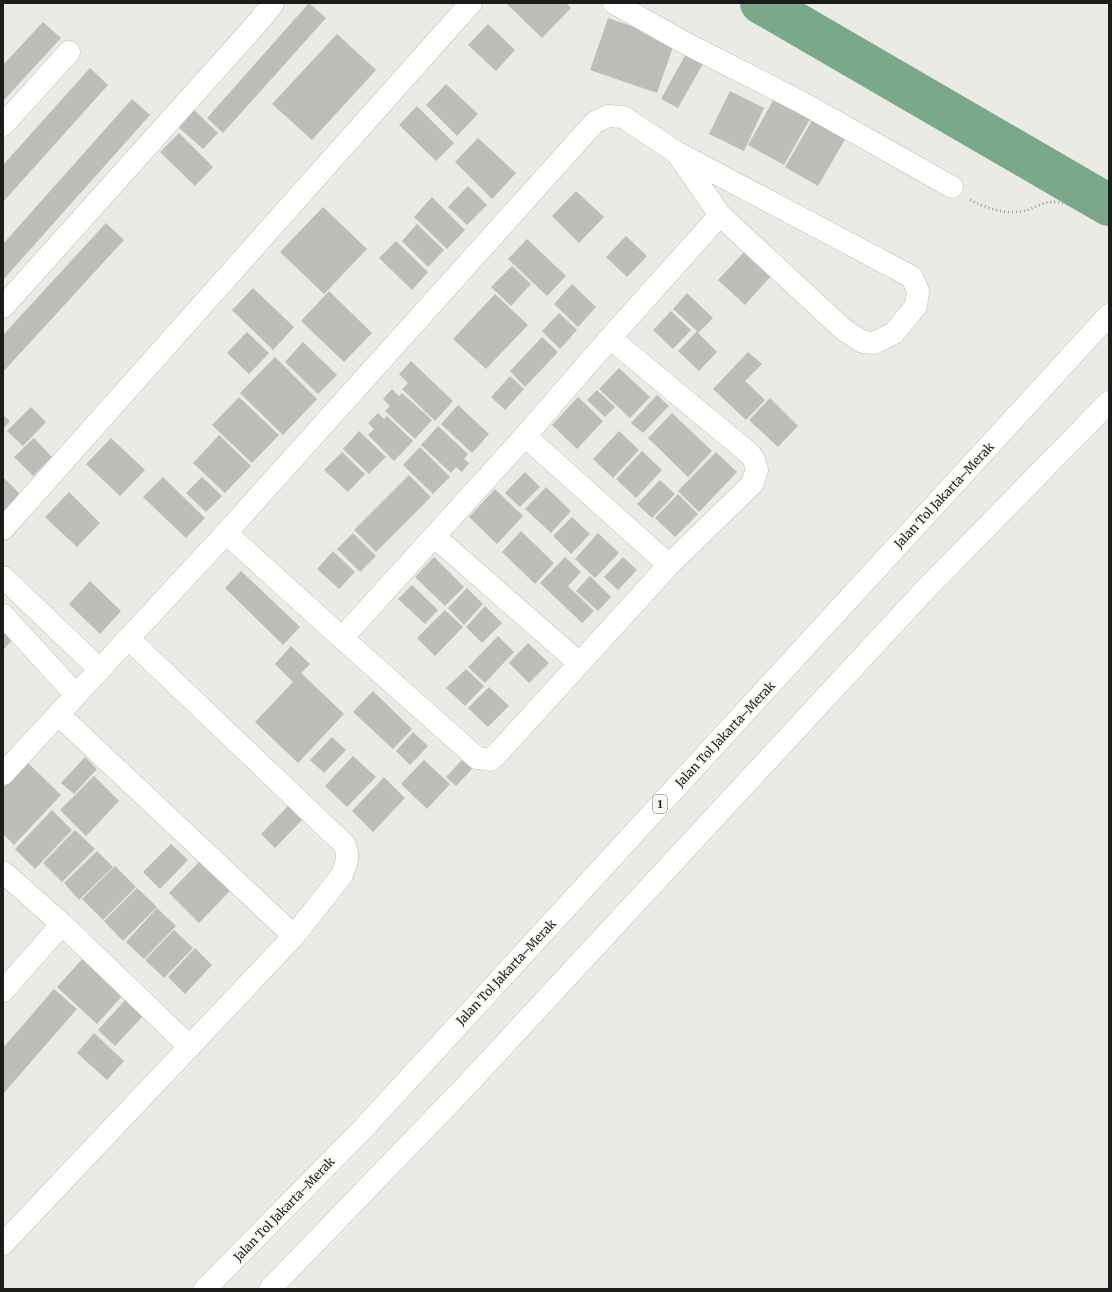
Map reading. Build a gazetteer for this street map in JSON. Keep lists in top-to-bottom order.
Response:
{
  "streets": {
    "main road": ["Jalan Tol Jakarta–Merak", "1"]
  }
}
